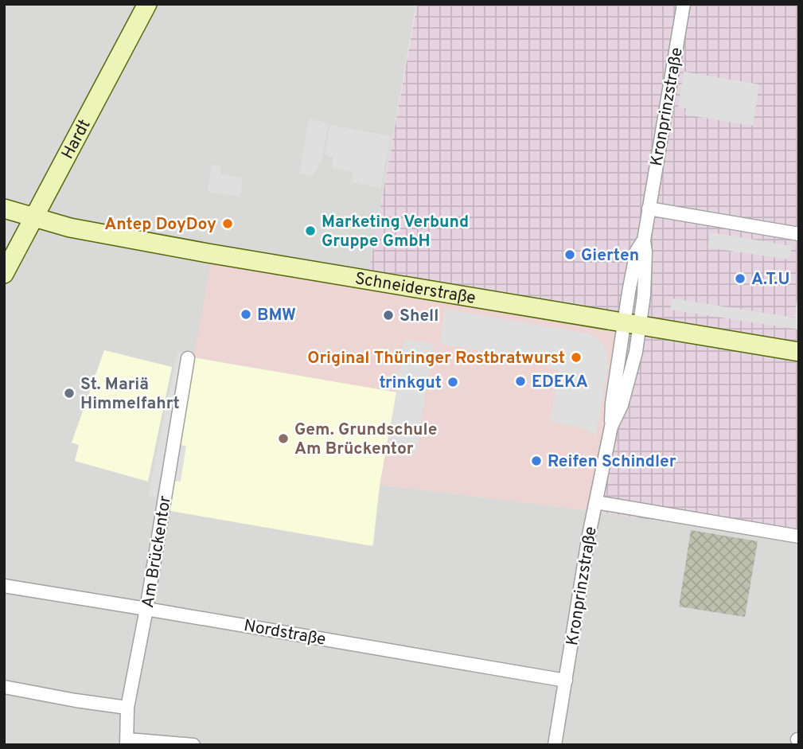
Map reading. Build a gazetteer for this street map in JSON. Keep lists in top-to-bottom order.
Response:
{
  "streets": {
    "main road": ["Hardt", "Schneiderstraße"],
    "street": ["Kronprinzstraße", "Am Brückentor", "Nordstraße"]
  },
  "crossings": [
    ["Kronprinzstraße", "Schneiderstraße"],
    ["Kronprinzstraße", "Nordstraße"],
    ["Hardt", "Schneiderstraße"],
    ["Am Brückentor", "Nordstraße"]
  ],
  "places": [
    "Antep DoyDoy",
    "Marketing Verbund Gruppe GmbH",
    "Gierten",
    "A.T.U",
    "BMW",
    "Shell",
    "Original Thüringer Rostbratwurst",
    "EDEKA",
    "trinkgut",
    "St. Mariä Himmelfahrt",
    "Gem. Grundschule Am Brückentor",
    "Reifen Schindler"
  ]
}
